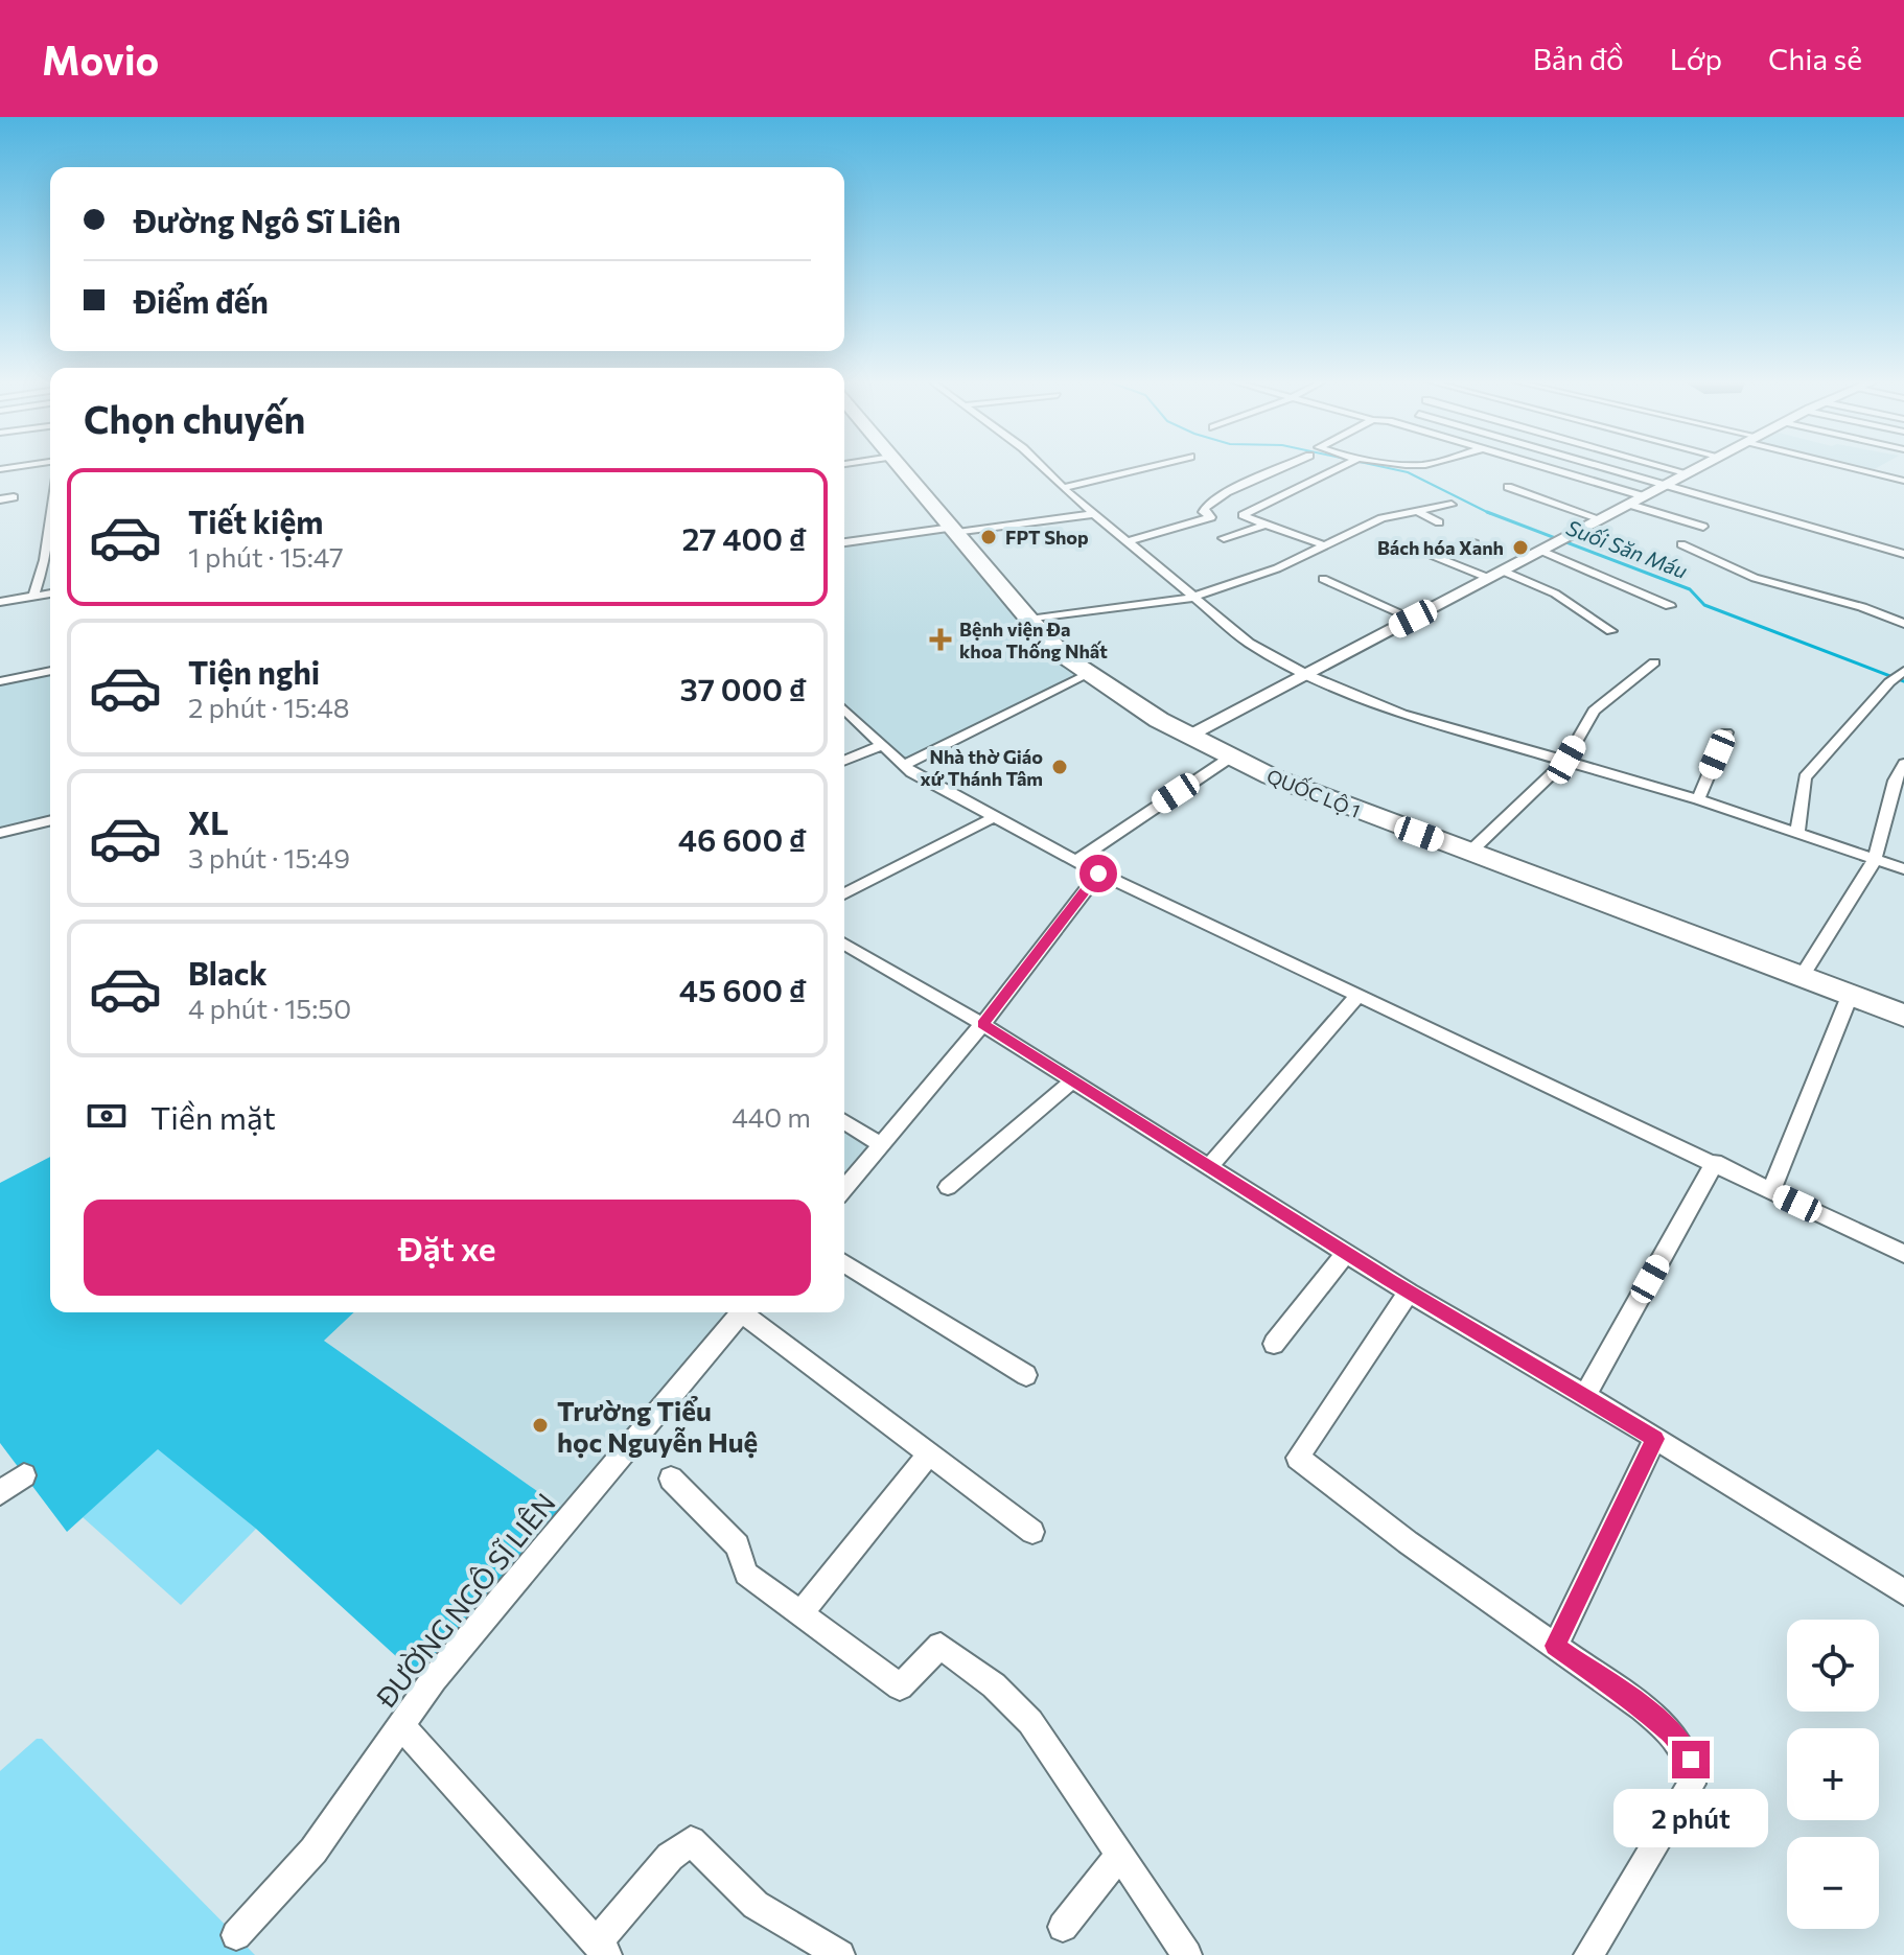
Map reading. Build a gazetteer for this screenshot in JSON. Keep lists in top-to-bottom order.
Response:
{
  "streets": {
    "highway": ["QUỐC LỘ 1"],
    "street": ["ĐƯỜNG NGÔ SĨ LIÊN"]
  },
  "water": ["Suối Săn Máu"],
  "places": {
    "other": [
      "FPT Shop",
      "Bách hóa Xanh",
      "Nhà thờ Giáo xứ Thánh Tâm",
      "Trường Tiểu học Nguyễn Huệ"
    ],
    "health": ["Bệnh viện Đa khoa Thống Nhất"]
  },
  "page": {
    "header": "Movio",
    "nav": ["Bản đồ", "Lớp", "Chia sẻ"],
    "banner": ["Đường Ngô Sĩ Liên", "Điểm đến"],
    "heading": "Chọn chuyến",
    "list": [
      {
        "name": "Tiết kiệm",
        "note": "1 phút · 15:47",
        "value": "27 400 ₫"
      },
      {
        "name": "Tiện nghi",
        "note": "2 phút · 15:48",
        "value": "37 000 ₫"
      },
      {
        "name": "XL",
        "note": "3 phút · 15:49",
        "value": "46 600 ₫"
      },
      {
        "name": "Black",
        "note": "4 phút · 15:50",
        "value": "45 600 ₫"
      }
    ],
    "pay": ["Tiền mặt", "440 m"],
    "buttons": "Đặt xe",
    "map_buttons": ["+", "−"],
    "bubble": "2 phút"
  }
}
